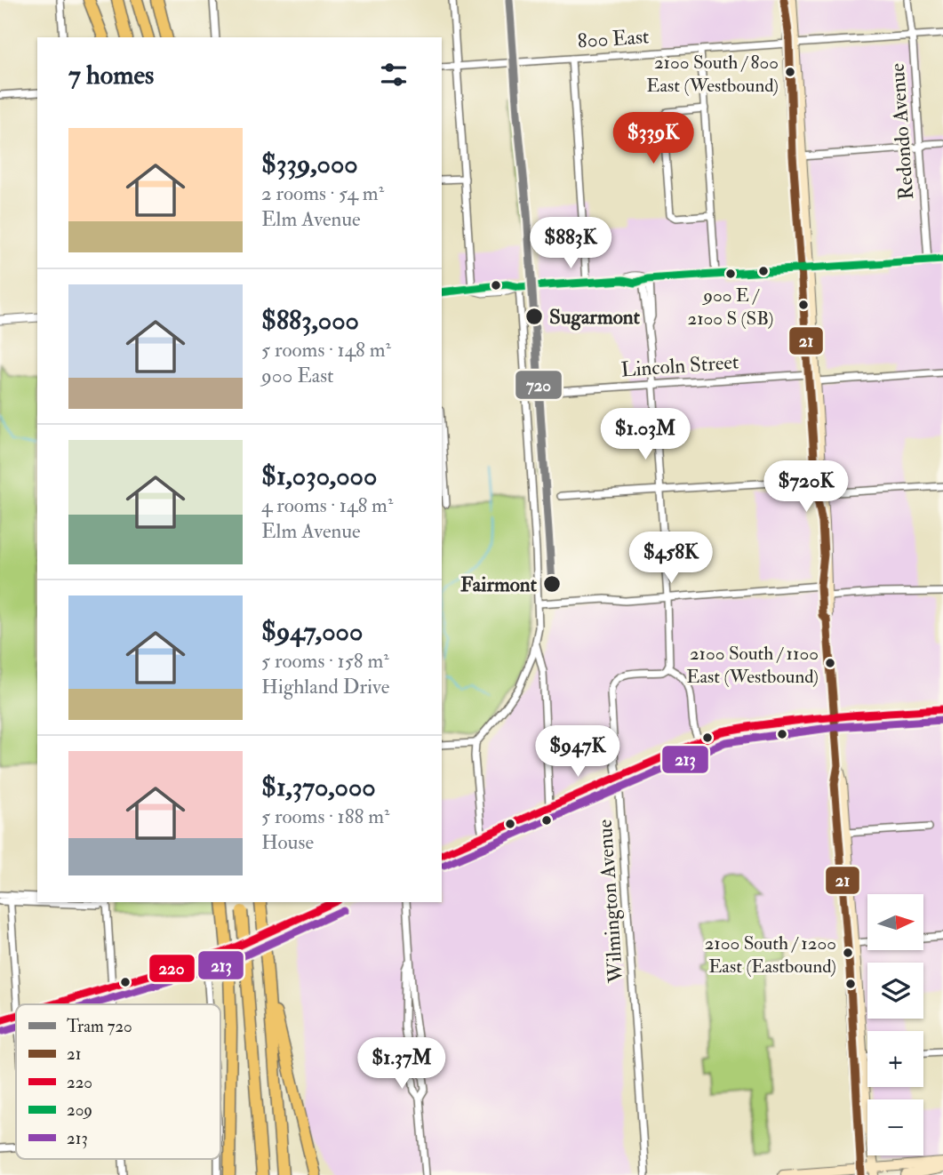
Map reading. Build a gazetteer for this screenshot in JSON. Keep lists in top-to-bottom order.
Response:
{
  "streets": {
    "street": [
      "800 East",
      "Redondo Avenue",
      "Lincoln Street",
      "Wilmington Avenue"
    ]
  },
  "crossings": [
    ["800 East", "Redondo Avenue"]
  ],
  "places": [
    "2100 South / 800 East (Westbound)",
    "900 E / 2100 S (SB)",
    "Sugarmont",
    "Fairmont",
    "2100 South / 1100 East (Westbound)",
    "2100 South / 1200 East (Eastbound)"
  ],
  "lines": [
    "tram line 720",
    "transit line 21",
    "transit line 209",
    "transit line 220",
    "transit line 213"
  ],
  "legend": [
    "Tram 720",
    "21",
    "220",
    "209",
    "213"
  ],
  "north": "right",
  "page": {
    "heading": "7 homes",
    "price": [
      "$339K",
      "$883K",
      "$1.03M",
      "$720K",
      "$458K",
      "$947K",
      "$1.37M"
    ],
    "list": [
      {
        "name": "$339,000",
        "note": "2 rooms · 54 m² · Elm Avenue"
      },
      {
        "name": "$883,000",
        "note": "5 rooms · 148 m² · 900 East"
      },
      {
        "name": "$1,030,000",
        "note": "4 rooms · 148 m² · Elm Avenue"
      },
      {
        "name": "$947,000",
        "note": "5 rooms · 158 m² · Highland Drive"
      },
      {
        "name": "$1,370,000",
        "note": "5 rooms · 188 m² · House"
      }
    ],
    "map_buttons": ["+", "−"]
  }
}
